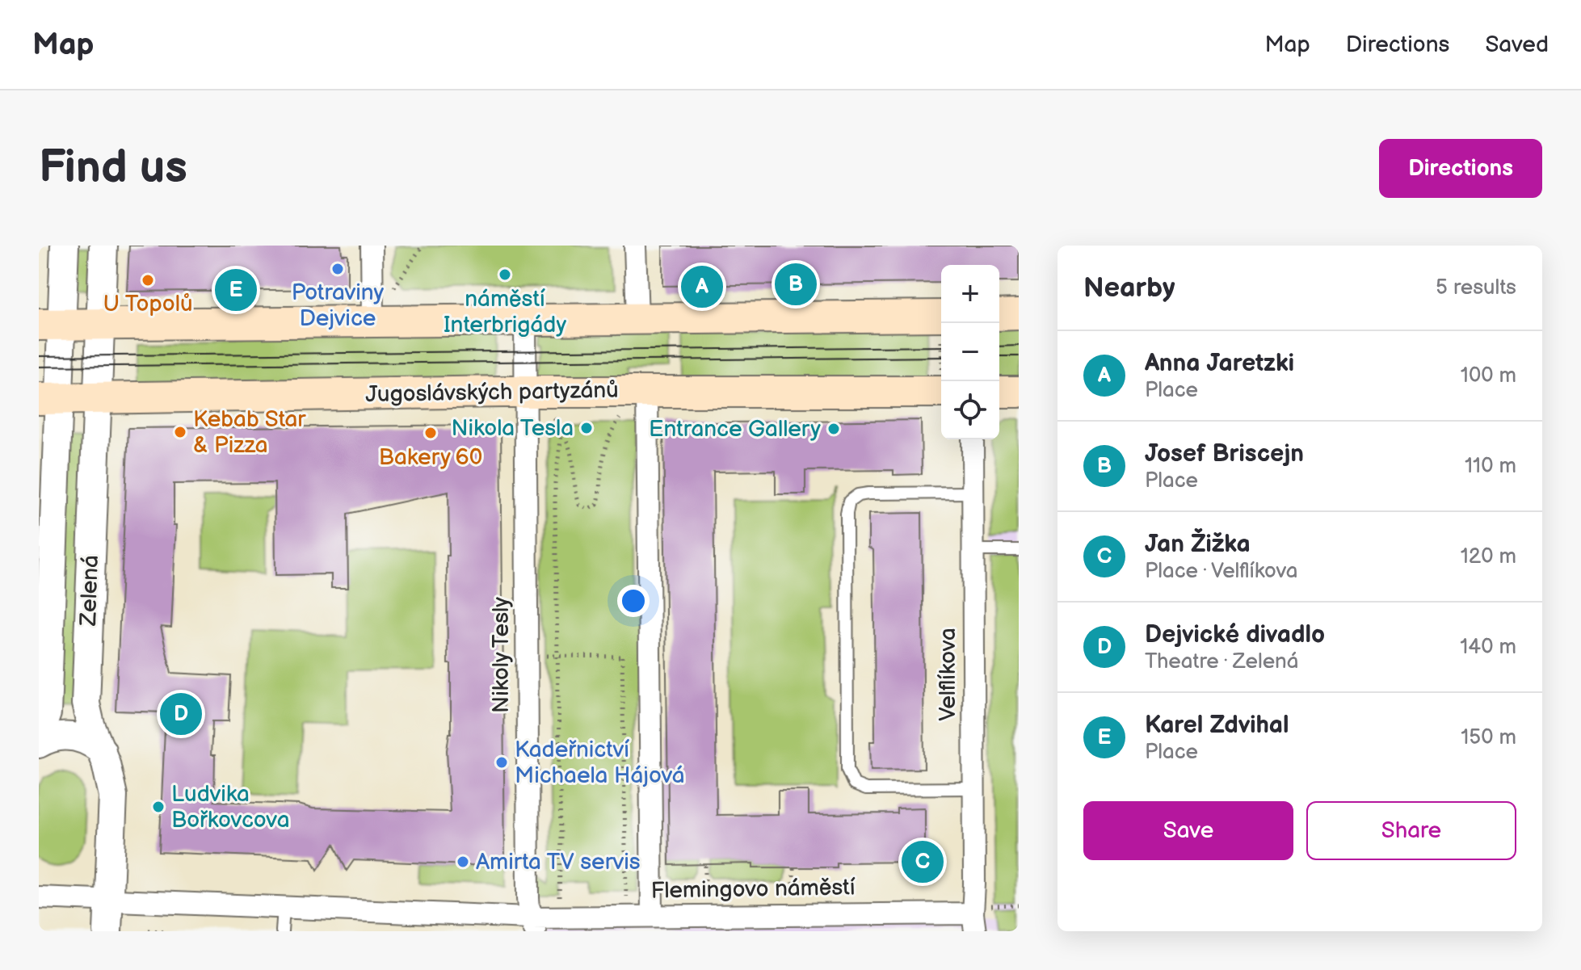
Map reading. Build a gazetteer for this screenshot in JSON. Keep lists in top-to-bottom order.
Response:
{
  "streets": {
    "main road": ["Jugoslávských partyzánů"],
    "street": [
      "Zelená",
      "Nikoly Tesly",
      "Velflíkova",
      "Flemingovo náměstí"
    ]
  },
  "crossings": [
    ["Jugoslávských partyzánů", "Zelená"],
    ["Jugoslávských partyzánů", "Nikoly Tesly"],
    ["Zelená", "Flemingovo náměstí"],
    ["Nikoly Tesly", "Flemingovo náměstí"],
    ["Velflíkova", "Flemingovo náměstí"]
  ],
  "places": [
    "Potraviny Dejvice",
    "náměstí Interbrigády",
    "U Topolů",
    "Nikola Tesla",
    "Entrance Gallery",
    "Kebab Star & Pizza",
    "Bakery 60",
    "Kadeřnictví Michaela Hájová",
    "Ludvika Bořkovcova",
    "Amirta TV servis"
  ],
  "page": {
    "header": "Map",
    "nav": ["Map", "Directions", "Saved"],
    "buttons": [
      "Directions",
      ["Save", "Share"]
    ],
    "title": "Find us",
    "heading": ["Nearby", "5 results"],
    "pins": [
      "B",
      "A",
      "E",
      "D",
      "C"
    ],
    "map_buttons": ["+", "−"],
    "list": [
      {
        "mark": "A",
        "name": "Anna Jaretzki",
        "note": "Place",
        "value": "100 m"
      },
      {
        "mark": "B",
        "name": "Josef Briscejn",
        "note": "Place",
        "value": "110 m"
      },
      {
        "mark": "C",
        "name": "Jan Žižka",
        "note": "Place · Velflíkova",
        "value": "120 m"
      },
      {
        "mark": "D",
        "name": "Dejvické divadlo",
        "note": "Theatre · Zelená",
        "value": "140 m"
      },
      {
        "mark": "E",
        "name": "Karel Zdvihal",
        "note": "Place",
        "value": "150 m"
      }
    ]
  }
}
